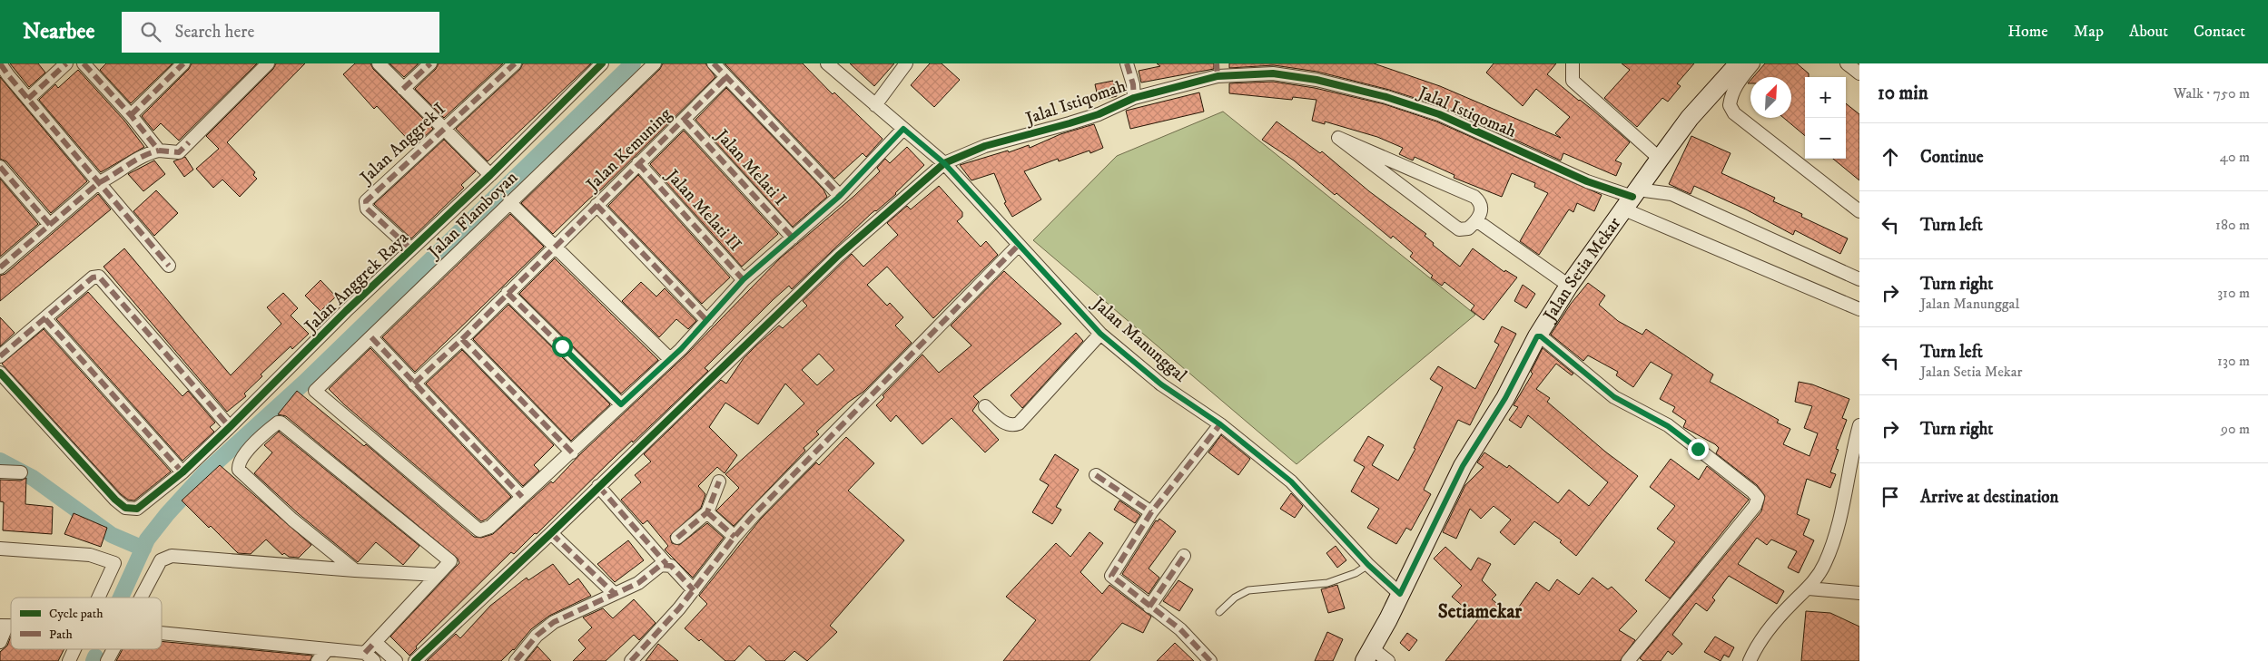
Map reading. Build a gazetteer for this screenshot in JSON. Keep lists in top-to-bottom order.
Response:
{
  "streets": {
    "street": [
      "Jalal Istiqomah",
      "Jalan Anggrek I",
      "Jalan Kemuning",
      "Jalan Melati I",
      "Jalan Melati II",
      "Jalan Flamboyan",
      "Jalan Setia Mekar",
      "Jalan Anggrek Raya",
      "Jalan Manunggal"
    ]
  },
  "crossings": [
    ["Jalal Istiqomah", "Jalan Setia Mekar"],
    ["Jalal Istiqomah", "Jalan Manunggal"],
    ["Jalan Anggrek I", "Jalan Anggrek Raya"],
    ["Jalan Kemuning", "Jalan Melati I"],
    ["Jalan Kemuning", "Jalan Melati II"],
    ["Jalan Setia Mekar", "Jalan Manunggal"]
  ],
  "districts": ["Setiamekar"],
  "legend": ["Cycle path", "Path"],
  "north": "top right",
  "page": {
    "header": "Nearbee",
    "search": "Search here",
    "nav": [
      "Home",
      "Map",
      "About",
      "Contact"
    ],
    "heading": ["10 min", "Walk · 750 m"],
    "map_buttons": ["+", "−"],
    "list": [
      ["Continue", "40 m"],
      ["Turn left", "180 m"],
      ["Turn right", "Jalan Manunggal", "310 m"],
      ["Turn left", "Jalan Setia Mekar", "130 m"],
      ["Turn right", "90 m"],
      "Arrive at destination"
    ]
  }
}
